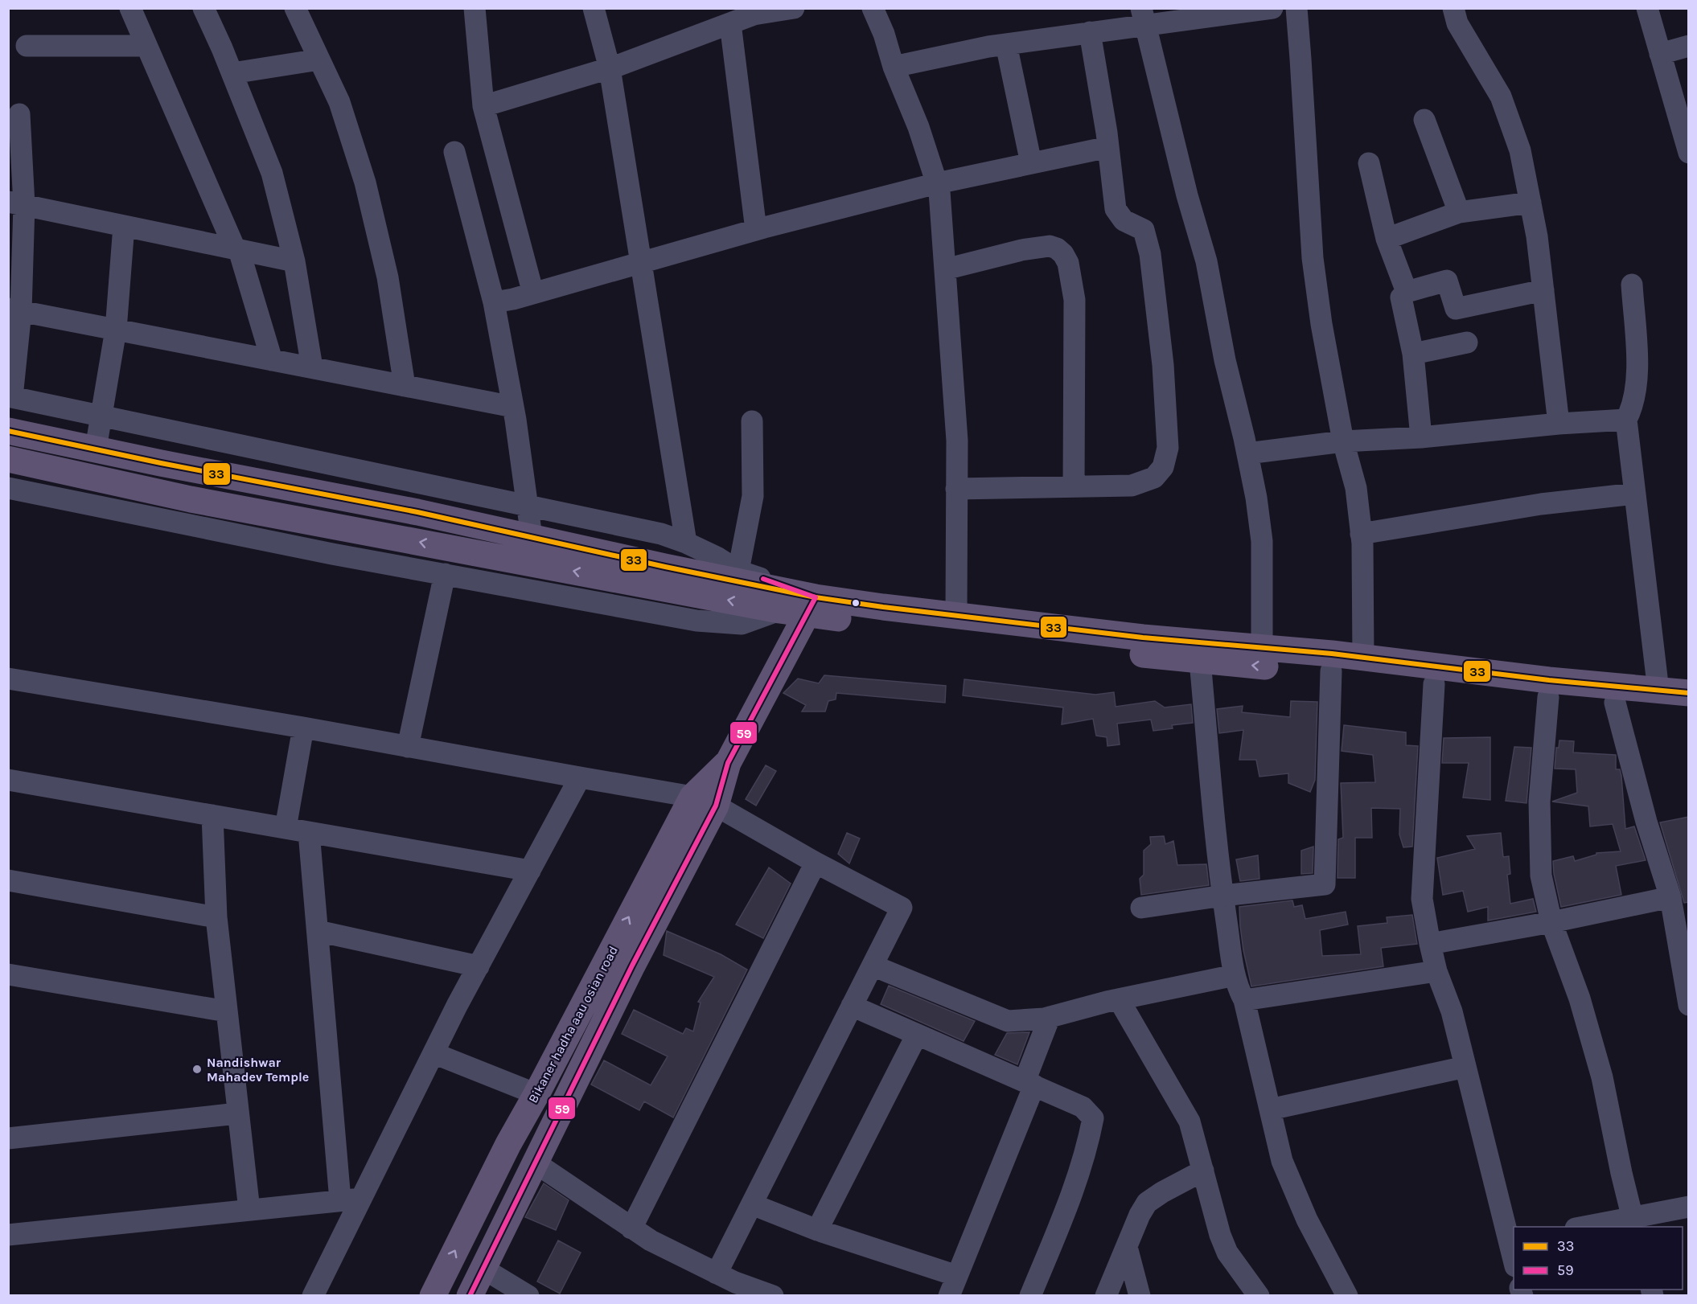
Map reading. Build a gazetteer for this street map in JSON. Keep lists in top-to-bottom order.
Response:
{
  "streets": {
    "main road": ["Bikaner hadha aau osian road"]
  },
  "places": ["Nandishwar Mahadev Temple"],
  "lines": ["transit line 33", "transit line 59"],
  "legend": ["33", "59"]
}
